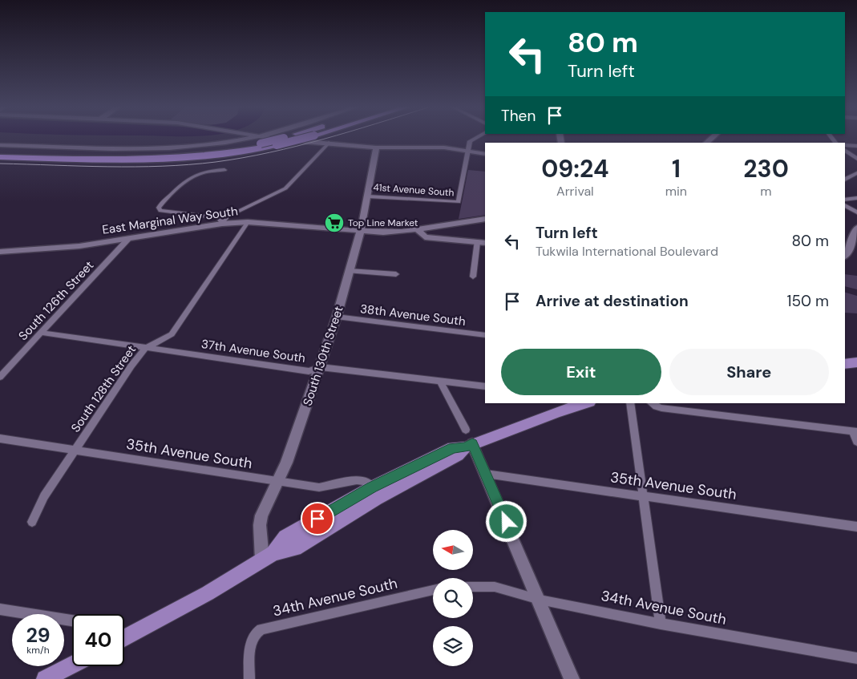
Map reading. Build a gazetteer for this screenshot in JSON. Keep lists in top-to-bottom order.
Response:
{
  "streets": {
    "street": [
      "41st Avenue South",
      "East Marginal Way South",
      "South 126th Street",
      "38th Avenue South",
      "37th Avenue South",
      "South 130th Street",
      "South 128th Street",
      "35th Avenue South",
      "34th Avenue South"
    ]
  },
  "crossings": [
    ["41st Avenue South", "South 130th Street"],
    ["East Marginal Way South", "South 126th Street"],
    ["East Marginal Way South", "South 130th Street"],
    ["East Marginal Way South", "South 128th Street"],
    ["South 126th Street", "37th Avenue South"],
    ["38th Avenue South", "South 130th Street"],
    ["37th Avenue South", "South 130th Street"],
    ["37th Avenue South", "South 128th Street"],
    ["South 130th Street", "35th Avenue South"],
    ["South 128th Street", "35th Avenue South"]
  ],
  "places": {
    "supermarket": ["Top Line Market"]
  },
  "north": "left",
  "page": {
    "turn": ["80 m", "Turn left"],
    "then": "Then",
    "eta": [
      "09:24",
      "Arrival",
      "1",
      "min",
      "230",
      "m"
    ],
    "list": [
      {
        "name": "Turn left",
        "note": "Tukwila International Boulevard",
        "value": "80 m"
      },
      {
        "name": "Arrive at destination",
        "value": "150 m"
      }
    ],
    "buttons": ["Exit", "Share"],
    "speed": "29 km/h",
    "limit": "40"
  }
}
